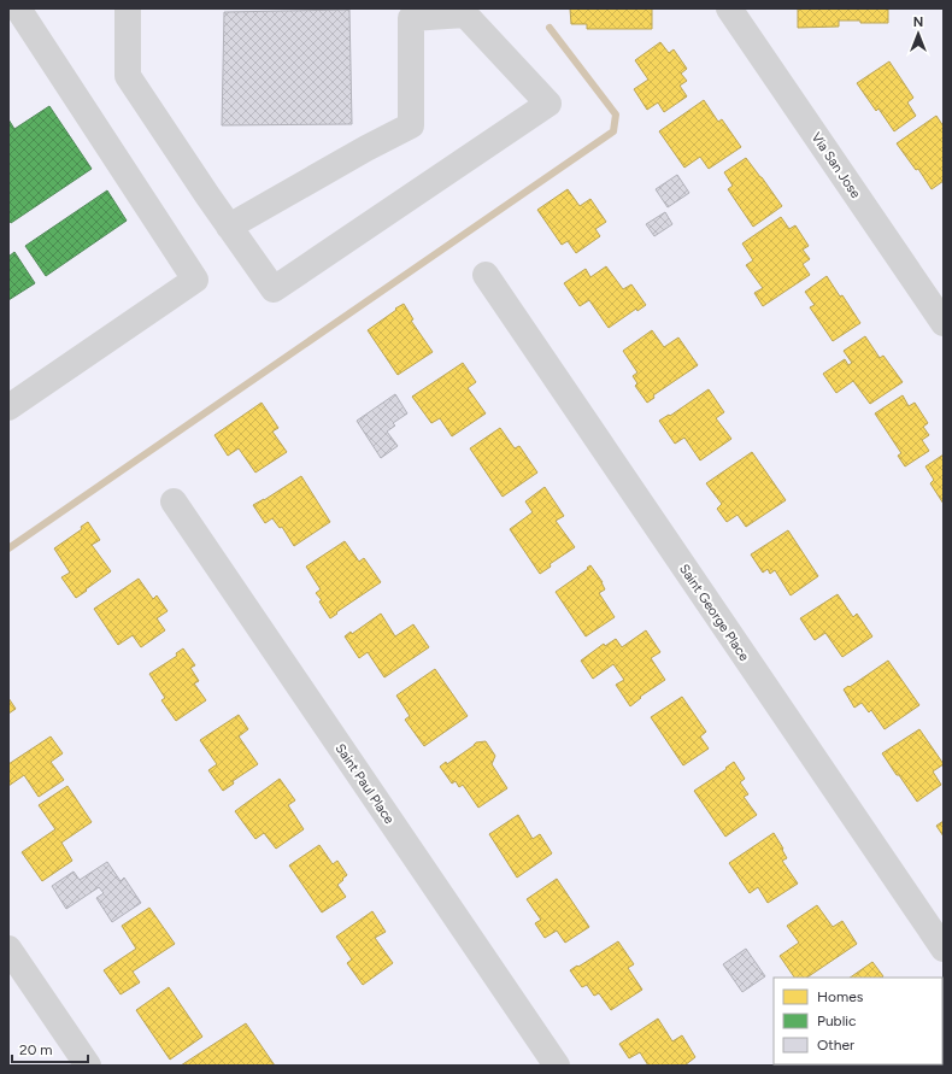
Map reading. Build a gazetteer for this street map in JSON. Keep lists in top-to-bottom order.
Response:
{
  "streets": {
    "street": ["Via San Jose", "Saint George Place", "Saint Paul Place"]
  },
  "legend": ["Homes", "Public", "Other"],
  "scale_bar": "20 m",
  "north": "top"
}
